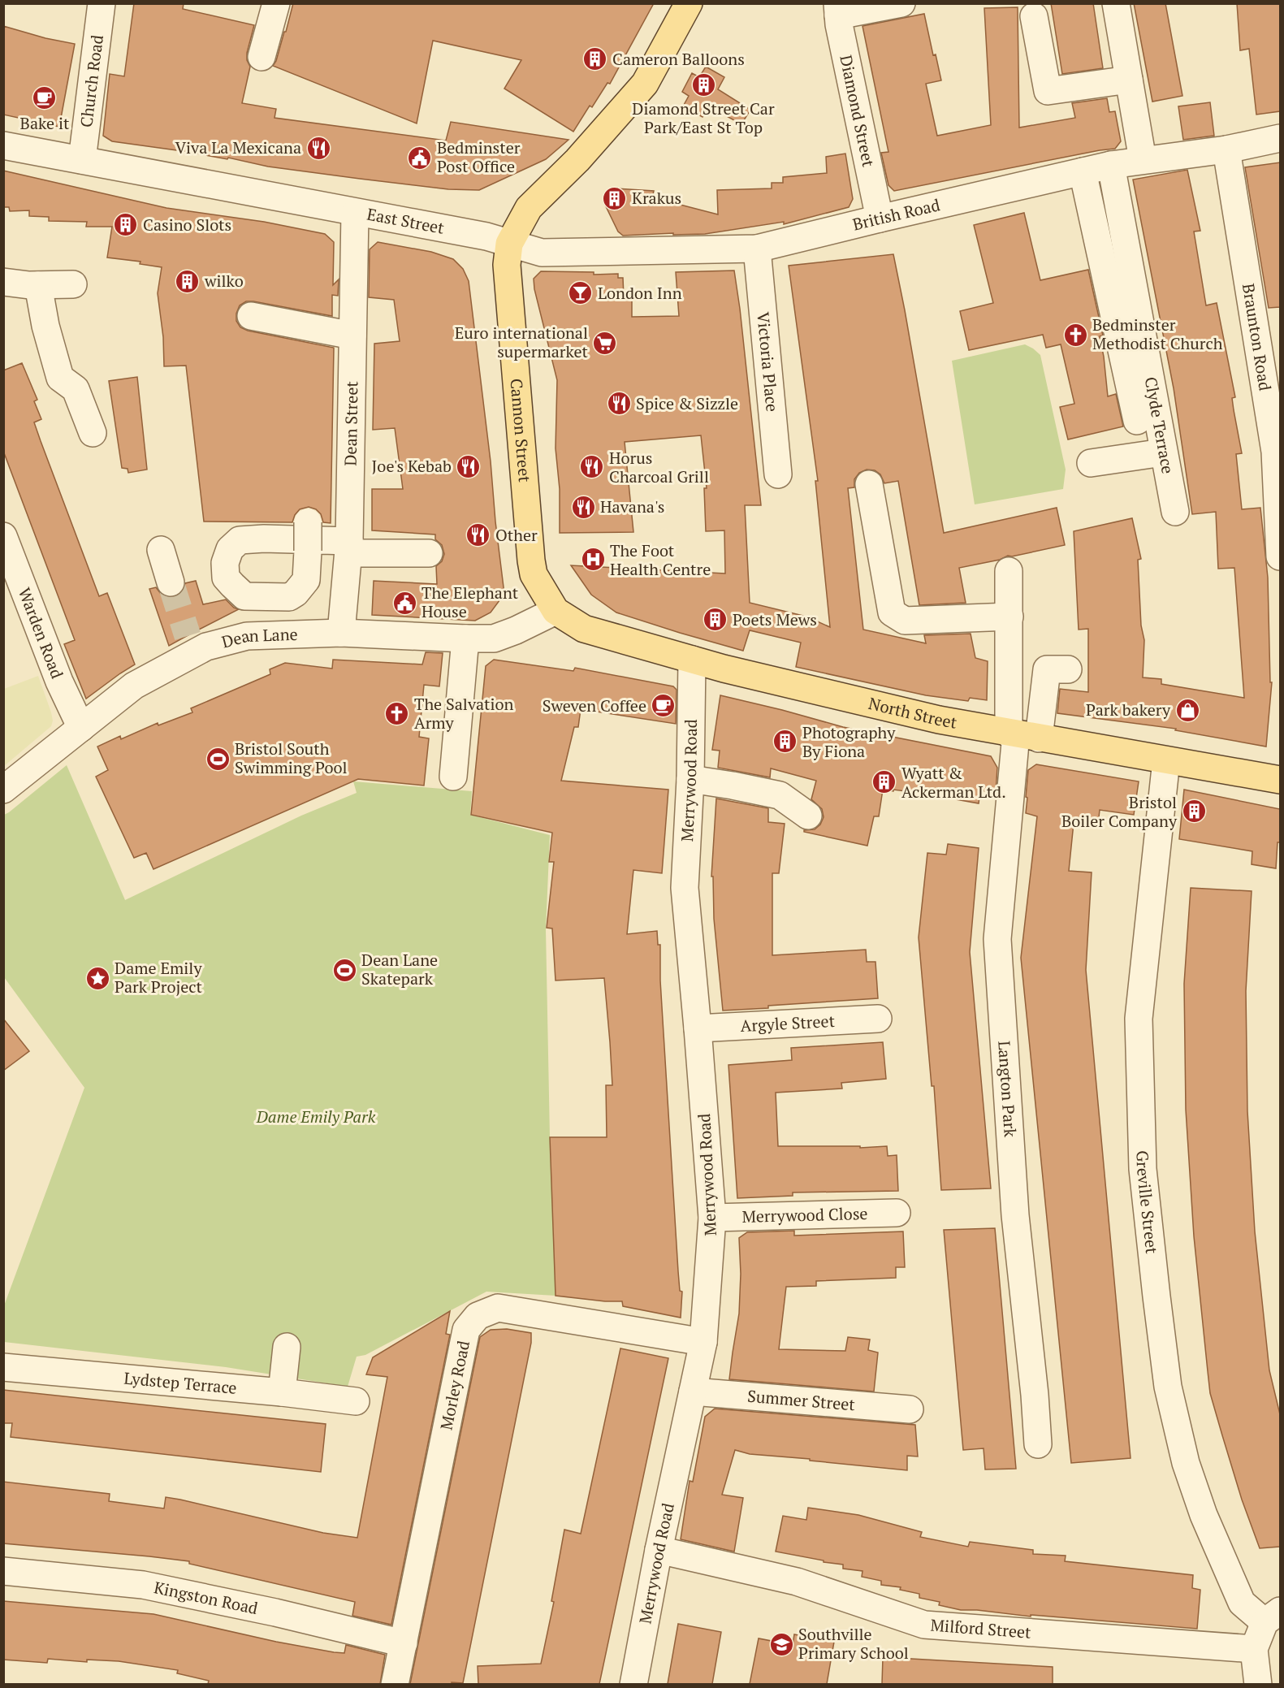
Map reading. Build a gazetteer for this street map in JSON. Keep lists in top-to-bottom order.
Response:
{
  "streets": {
    "main road": ["Cannon Street", "North Street"],
    "street": [
      "Church Road",
      "Diamond Street",
      "British Road",
      "East Street",
      "Braunton Road",
      "Victoria Place",
      "Dean Street",
      "Clyde Terrace",
      "Warden Road",
      "Dean Lane",
      "Merrywood Road",
      "Argyle Street",
      "Langton Park",
      "Greville Street",
      "Merrywood Close",
      "Lydstep Terrace",
      "Morley Road",
      "Summer Street",
      "Kingston Road",
      "Milford Street"
    ]
  },
  "crossings": [
    ["Church Road", "East Street"],
    ["Diamond Street", "British Road"],
    ["British Road", "East Street"],
    ["British Road", "Braunton Road"],
    ["British Road", "Victoria Place"],
    ["British Road", "Clyde Terrace"],
    ["British Road", "Cannon Street"],
    ["East Street", "Dean Street"],
    ["East Street", "Cannon Street"],
    ["Dean Street", "Dean Lane"],
    ["Cannon Street", "Dean Lane"],
    ["Cannon Street", "North Street"],
    ["Warden Road", "Dean Lane"],
    ["Dean Lane", "North Street"],
    ["North Street", "Merrywood Road"],
    ["North Street", "Langton Park"],
    ["North Street", "Greville Street"],
    ["Merrywood Road", "Argyle Street"],
    ["Merrywood Road", "Merrywood Close"],
    ["Merrywood Road", "Morley Road"],
    ["Merrywood Road", "Summer Street"],
    ["Merrywood Road", "Milford Street"],
    ["Morley Road", "Kingston Road"]
  ],
  "parks": ["Dame Emily Park"],
  "places": {
    "building": [
      "Cameron Balloons",
      "Diamond Street Car Park/East St Top",
      "Krakus",
      "Casino Slots",
      "wilko",
      "Poets Mews",
      "Photography By Fiona",
      "Wyatt & Ackerman Ltd.",
      "Bristol Boiler Company"
    ],
    "cafe": ["Bake it", "Sweven Coffee"],
    "restaurant": [
      "Viva La Mexicana",
      "Spice & Sizzle",
      "Joe's Kebab",
      "Horus Charcoal Grill",
      "Havana's",
      "Other"
    ],
    "public building": ["Bedminster Post Office", "The Elephant House"],
    "bar": ["London Inn"],
    "church": ["Bedminster Methodist Church", "The Salvation Army"],
    "supermarket": ["Euro international supermarket"],
    "hospital": ["The Foot Health Centre"],
    "shop": ["Park bakery"],
    "sports": ["Bristol South Swimming Pool", "Dean Lane Skatepark"],
    "place": ["Dame Emily Park Project"],
    "school or university": ["Southville Primary School"]
  }
}
